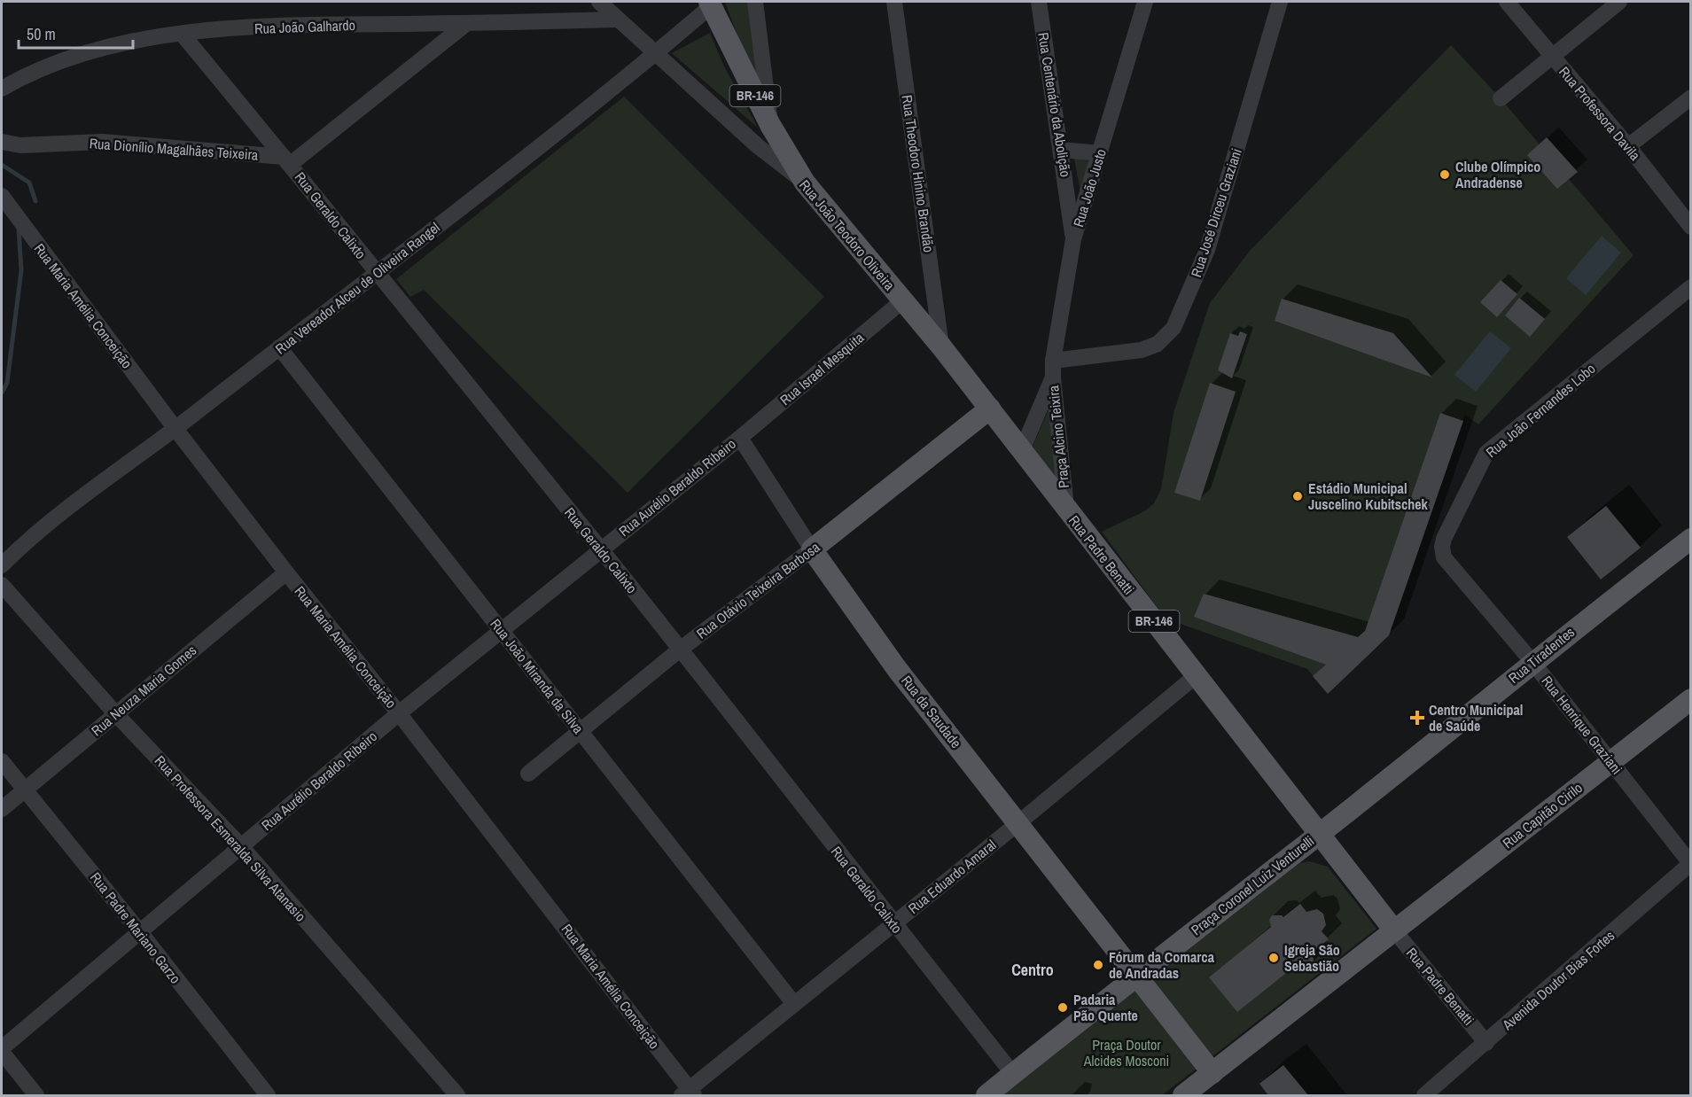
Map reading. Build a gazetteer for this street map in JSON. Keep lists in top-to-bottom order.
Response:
{
  "streets": {
    "main road": [
      "BR-146",
      "Rua João Teodoro Oliveira",
      "Rua Padre Benatti",
      "Rua Otávio Teixeira Barbosa",
      "Rua Tiradentes",
      "Rua da Saudade",
      "Rua Capitão Cirilo",
      "Praça Coronel Luiz Venturelli"
    ],
    "street": [
      "Rua João Galhardo",
      "Rua Centenário da Abolição",
      "Rua Professora Davila",
      "Rua Dionílio Magalhães Teixeira",
      "Rua Theodoro Hinino Brandão",
      "Rua João Justo",
      "Rua José Dirceu Graziani",
      "Rua Geraldo Calixto",
      "Rua Vereador Alceu de Oliveira Rangel",
      "Rua Maria Amélia Conceição",
      "Rua Israel Mesquita",
      "Rua João Fernandes Lobo",
      "Praça Alcino Teixira",
      "Rua Aurélio Beraldo Ribeiro",
      "Rua João Miranda da Silva",
      "Rua Neuza Maria Gomes",
      "Rua Henrique Graziani",
      "Rua Professora Esmeralda Silva Atanasio",
      "Rua Eduardo Amaral",
      "Rua Padre Mariano Garzo",
      "Avenida Doutor Bias Fortes"
    ]
  },
  "crossings": [
    ["Rua João Galhardo", "Rua Geraldo Calixto"],
    ["Rua João Galhardo", "Rua João Teodoro Oliveira"],
    ["BR-146", "Rua João Teodoro Oliveira"],
    ["BR-146", "Rua Vereador Alceu de Oliveira Rangel"],
    ["Rua Centenário da Abolição", "Rua João Justo"],
    ["Rua Dionílio Magalhães Teixeira", "Rua Geraldo Calixto"],
    ["Rua Theodoro Hinino Brandão", "Rua Padre Benatti"],
    ["Rua João Justo", "Rua José Dirceu Graziani"],
    ["Rua João Justo", "Praça Alcino Teixira"],
    ["Rua Geraldo Calixto", "Rua Vereador Alceu de Oliveira Rangel"],
    ["Rua Geraldo Calixto", "Rua Aurélio Beraldo Ribeiro"],
    ["Rua Geraldo Calixto", "Rua Otávio Teixeira Barbosa"],
    ["Rua Geraldo Calixto", "Rua Eduardo Amaral"],
    ["Rua João Teodoro Oliveira", "Rua Vereador Alceu de Oliveira Rangel"],
    ["Rua João Teodoro Oliveira", "Rua Israel Mesquita"],
    ["Rua João Teodoro Oliveira", "Rua Padre Benatti"],
    ["Rua Vereador Alceu de Oliveira Rangel", "Rua Maria Amélia Conceição"],
    ["Rua Vereador Alceu de Oliveira Rangel", "Rua João Miranda da Silva"],
    ["Rua Maria Amélia Conceição", "Rua Aurélio Beraldo Ribeiro"],
    ["Rua Maria Amélia Conceição", "Rua Neuza Maria Gomes"],
    ["Rua Maria Amélia Conceição", "Rua Eduardo Amaral"],
    ["Rua Israel Mesquita", "Rua Aurélio Beraldo Ribeiro"],
    ["Rua Israel Mesquita", "Rua Padre Benatti"],
    ["Rua Israel Mesquita", "Rua da Saudade"],
    ["Rua João Fernandes Lobo", "Rua Henrique Graziani"],
    ["Praça Alcino Teixira", "Rua Padre Benatti"],
    ["Rua Aurélio Beraldo Ribeiro", "Rua João Miranda da Silva"],
    ["Rua Aurélio Beraldo Ribeiro", "Rua da Saudade"],
    ["Rua Aurélio Beraldo Ribeiro", "Rua Professora Esmeralda Silva Atanasio"],
    ["Rua Aurélio Beraldo Ribeiro", "Rua Padre Mariano Garzo"],
    ["Rua Padre Benatti", "Rua Otávio Teixeira Barbosa"],
    ["Rua Padre Benatti", "Rua Tiradentes"],
    ["Rua Padre Benatti", "Rua Capitão Cirilo"],
    ["Rua Padre Benatti", "Rua Eduardo Amaral"],
    ["Rua Padre Benatti", "Praça Coronel Luiz Venturelli"],
    ["Rua Padre Benatti", "Avenida Doutor Bias Fortes"],
    ["Rua Otávio Teixeira Barbosa", "Rua João Miranda da Silva"],
    ["Rua Otávio Teixeira Barbosa", "Rua da Saudade"],
    ["Rua Tiradentes", "Rua Henrique Graziani"],
    ["Rua Tiradentes", "Praça Coronel Luiz Venturelli"],
    ["Rua João Miranda da Silva", "Rua Eduardo Amaral"],
    ["Rua Neuza Maria Gomes", "Rua Professora Esmeralda Silva Atanasio"],
    ["Rua Neuza Maria Gomes", "Rua Padre Mariano Garzo"],
    ["Rua da Saudade", "Rua Eduardo Amaral"],
    ["Rua da Saudade", "Praça Coronel Luiz Venturelli"],
    ["Rua Henrique Graziani", "Rua Capitão Cirilo"],
    ["Rua Henrique Graziani", "Avenida Doutor Bias Fortes"],
    ["Rua Capitão Cirilo", "Praça Coronel Luiz Venturelli"]
  ],
  "districts": ["Centro"],
  "parks": ["Praça Doutor Alcides Mosconi"],
  "places": {
    "other": [
      "Clube Olímpico Andradense",
      "Estádio Municipal Juscelino Kubitschek",
      "Igreja São Sebastião",
      "Fórum da Comarca de Andradas",
      "Padaria Pão Quente"
    ],
    "health": ["Centro Municipal de Saúde"]
  },
  "scale_bar": "50 m"
}
